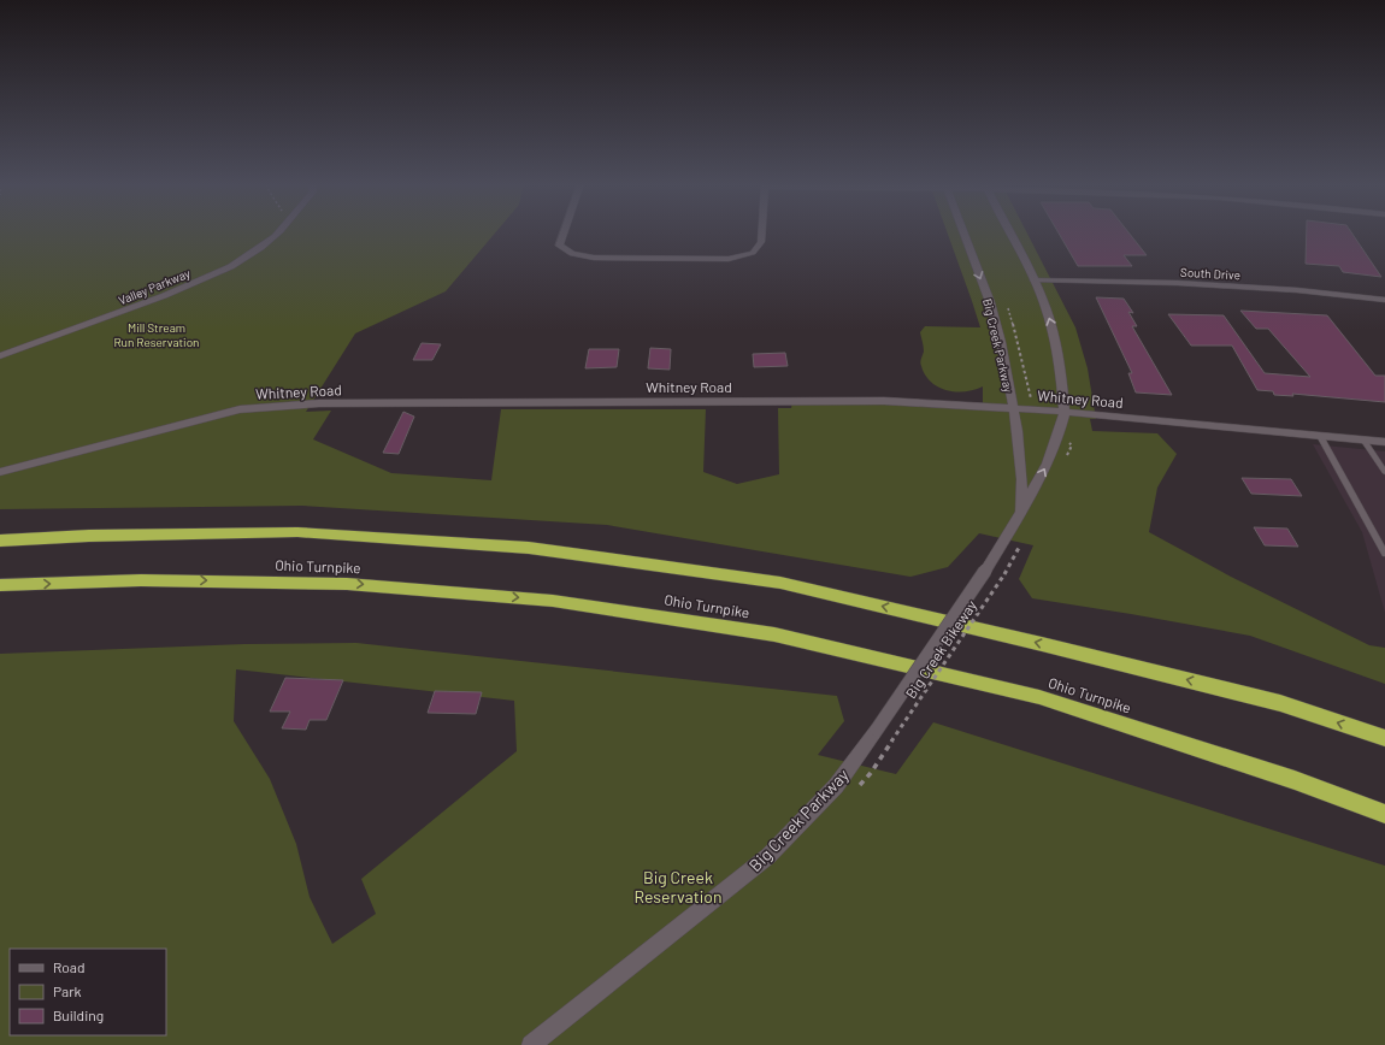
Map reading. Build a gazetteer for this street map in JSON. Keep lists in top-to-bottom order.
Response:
{
  "streets": {
    "highway": ["Ohio Turnpike"],
    "street": [
      "South Drive",
      "Valley Parkway",
      "Big Creek Parkway",
      "Whitney Road"
    ],
    "path": ["Big Creek Bikeway"]
  },
  "crossings": [
    ["South Drive", "Big Creek Parkway"],
    ["Big Creek Parkway", "Whitney Road"]
  ],
  "parks": ["Mill Stream Run Reservation", "Big Creek Reservation"],
  "legend": ["Road", "Park", "Building"]
}
